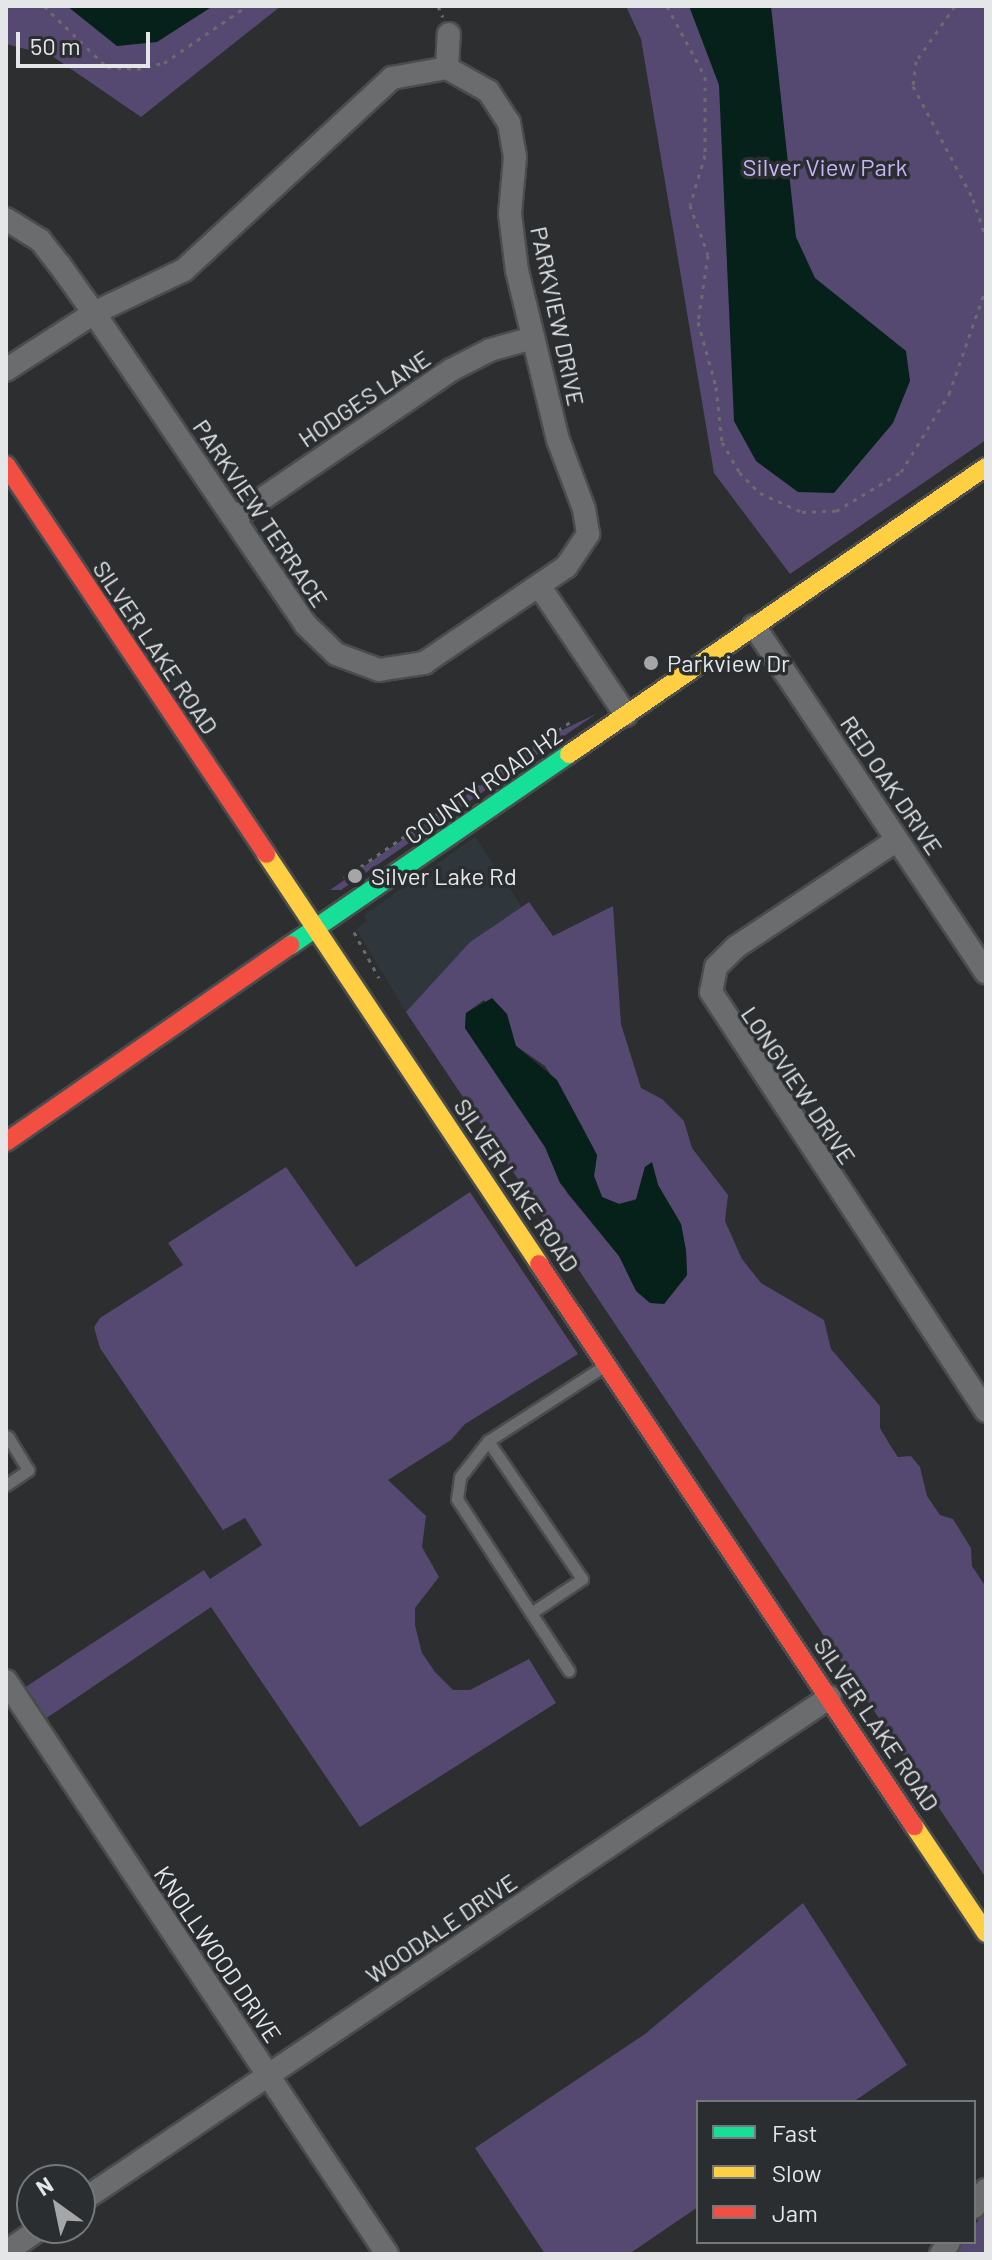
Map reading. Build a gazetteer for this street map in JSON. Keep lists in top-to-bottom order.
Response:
{
  "streets": {
    "main road": ["SILVER LAKE ROAD", "COUNTY ROAD H2"],
    "street": [
      "PARKVIEW DRIVE",
      "HODGES LANE",
      "PARKVIEW TERRACE",
      "RED OAK DRIVE",
      "LONGVIEW DRIVE",
      "WOODALE DRIVE",
      "KNOLLWOOD DRIVE"
    ]
  },
  "crossings": [
    ["PARKVIEW DRIVE", "HODGES LANE"],
    ["PARKVIEW DRIVE", "PARKVIEW TERRACE"],
    ["HODGES LANE", "PARKVIEW TERRACE"],
    ["SILVER LAKE ROAD", "COUNTY ROAD H2"],
    ["SILVER LAKE ROAD", "WOODALE DRIVE"],
    ["COUNTY ROAD H2", "RED OAK DRIVE"],
    ["RED OAK DRIVE", "LONGVIEW DRIVE"],
    ["WOODALE DRIVE", "KNOLLWOOD DRIVE"]
  ],
  "parks": ["Silver View Park"],
  "places": ["Parkview Dr", "Silver Lake Rd"],
  "legend": ["Fast", "Slow", "Jam"],
  "scale_bar": "50 m",
  "north": "top left"
}
